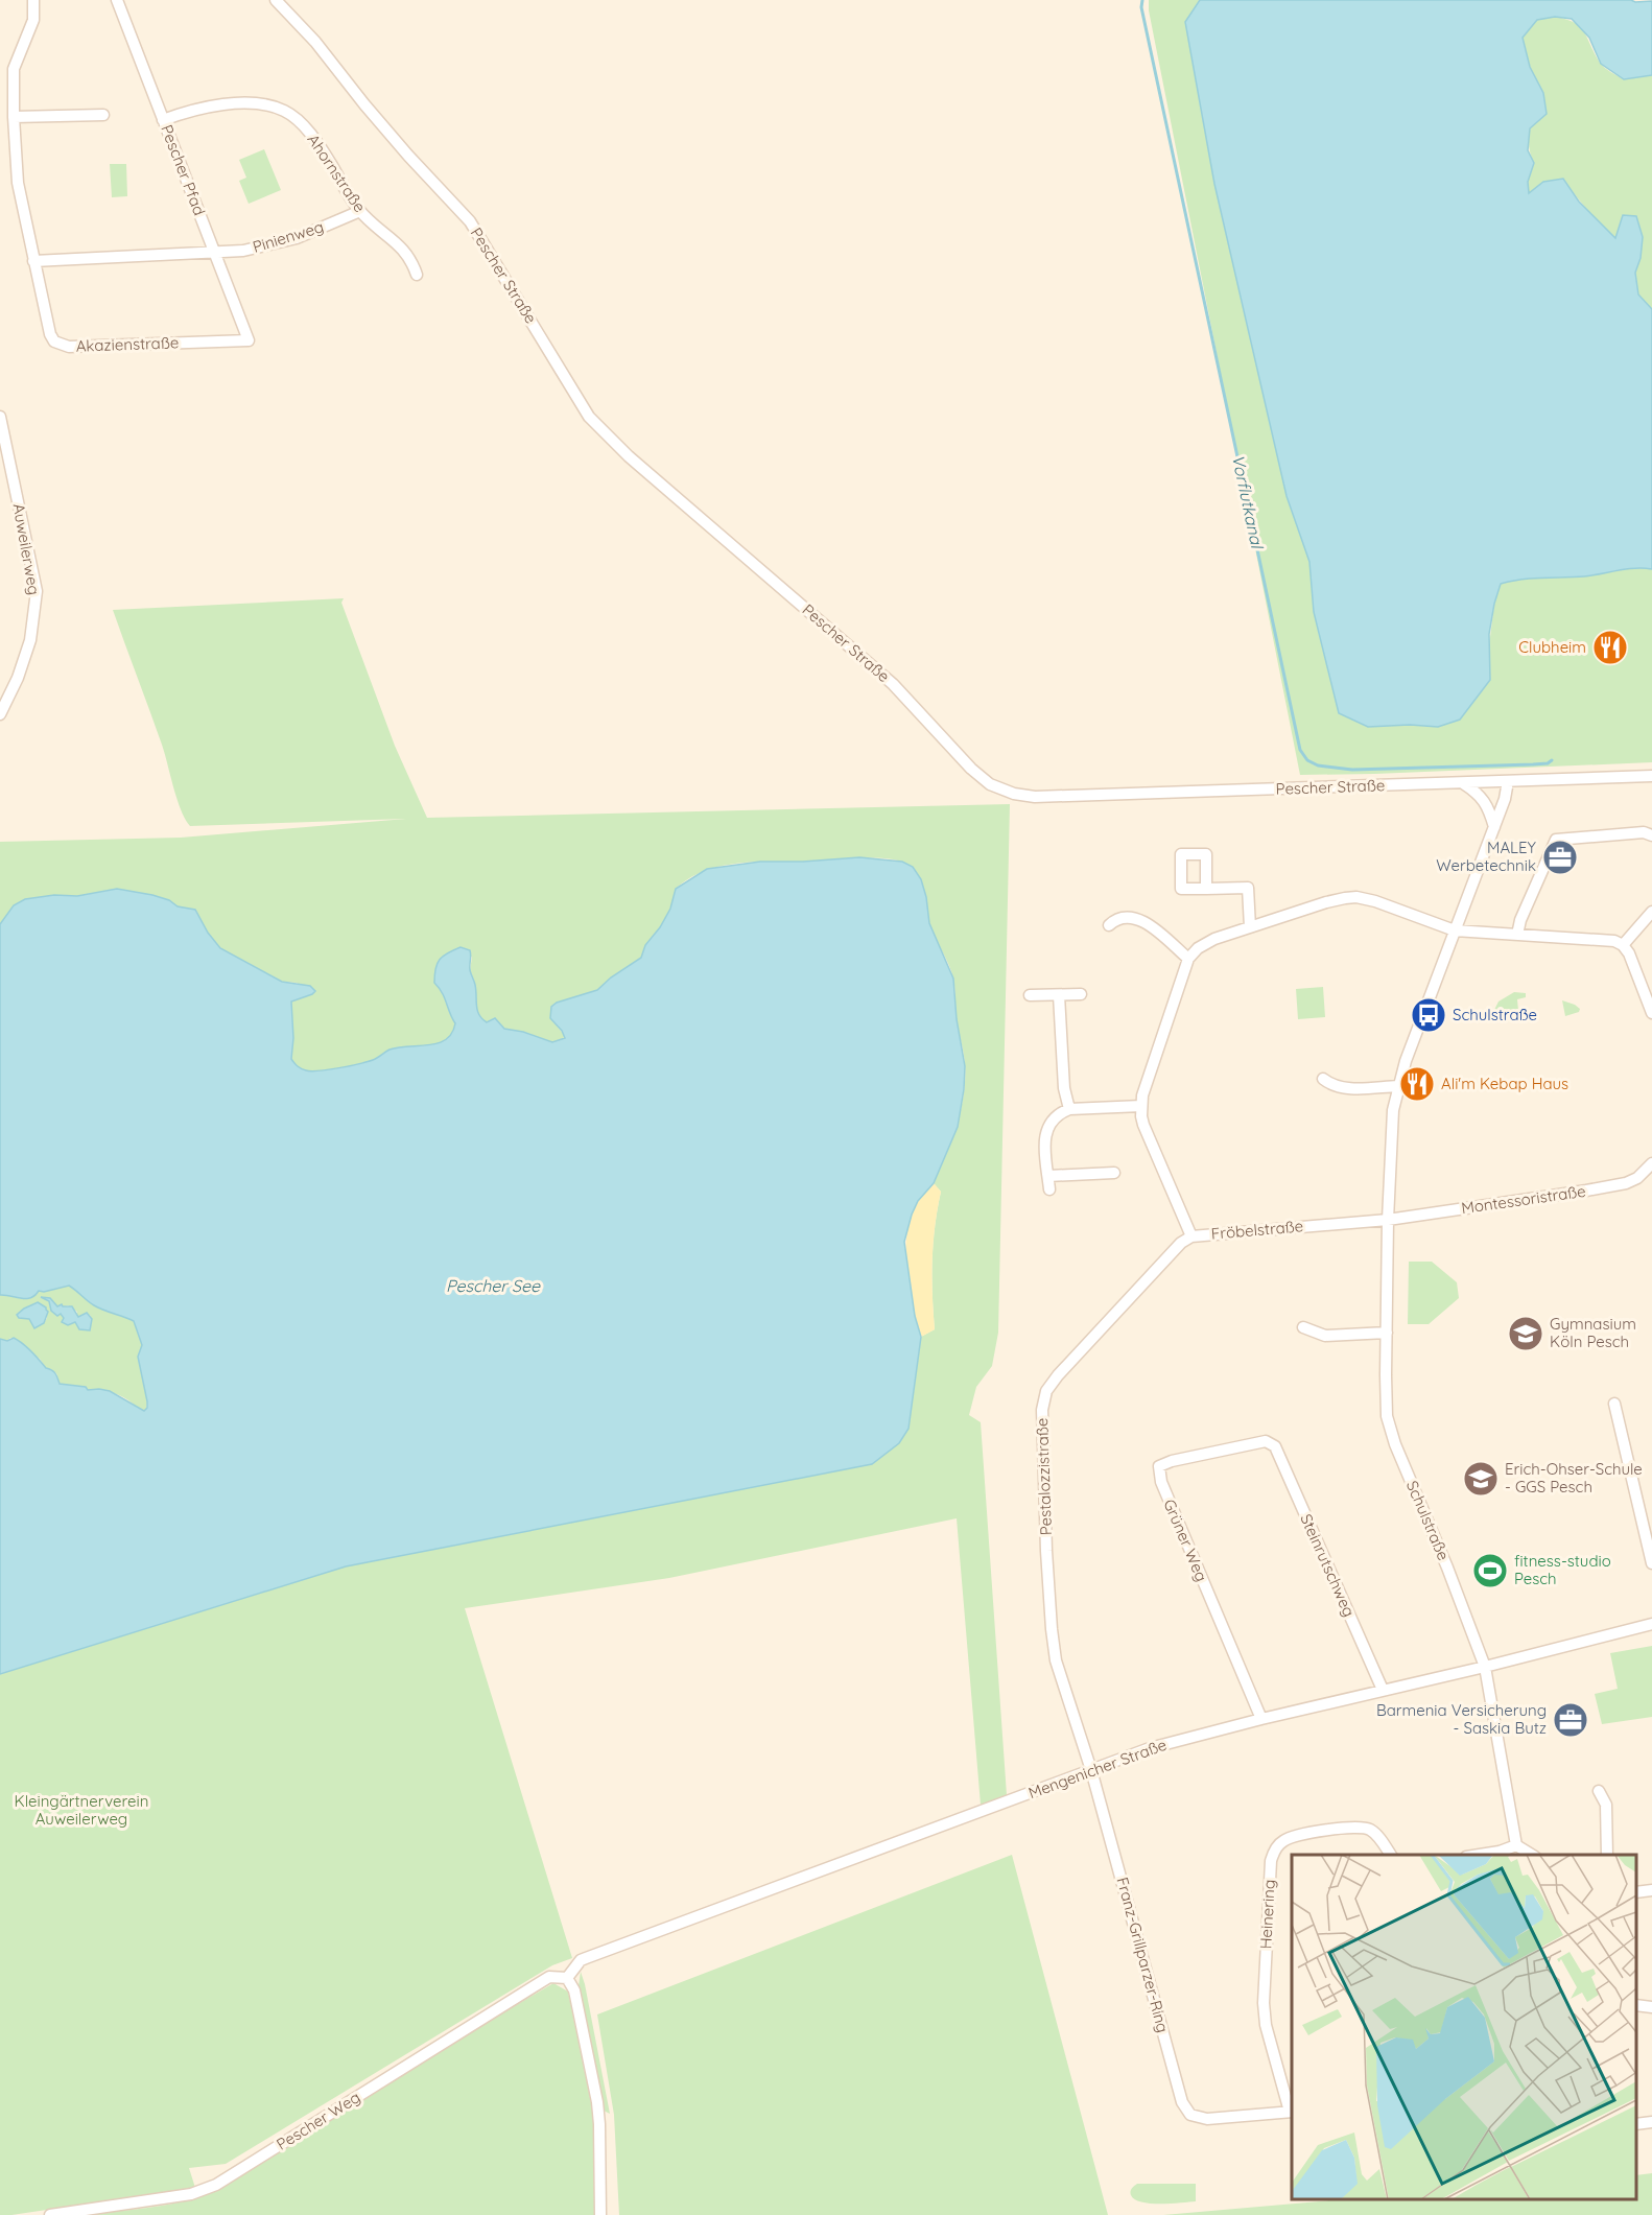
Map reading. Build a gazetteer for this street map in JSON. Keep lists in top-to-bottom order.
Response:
{
  "streets": {
    "street": [
      "Pescher Pfad",
      "Ahornstraße",
      "Pinienweg",
      "Pescher Straße",
      "Akazienstraße",
      "Auweilerweg",
      "Montessoristraße",
      "Fröbelstraße",
      "Pestalozzistraße",
      "Schulstraße",
      "Grüner Weg",
      "Steinrutschweg",
      "Mengenicher Straße",
      "Heinering",
      "Franz-Grillparzer-Ring",
      "Pescher Weg"
    ]
  },
  "crossings": [
    ["Pescher Pfad", "Ahornstraße"],
    ["Pescher Pfad", "Pinienweg"],
    ["Pescher Pfad", "Akazienstraße"],
    ["Ahornstraße", "Pinienweg"],
    ["Pescher Straße", "Schulstraße"],
    ["Montessoristraße", "Fröbelstraße"],
    ["Montessoristraße", "Schulstraße"],
    ["Fröbelstraße", "Pestalozzistraße"],
    ["Fröbelstraße", "Schulstraße"],
    ["Pestalozzistraße", "Mengenicher Straße"],
    ["Pestalozzistraße", "Franz-Grillparzer-Ring"],
    ["Schulstraße", "Mengenicher Straße"],
    ["Grüner Weg", "Steinrutschweg"],
    ["Grüner Weg", "Mengenicher Straße"],
    ["Steinrutschweg", "Mengenicher Straße"],
    ["Mengenicher Straße", "Franz-Grillparzer-Ring"],
    ["Mengenicher Straße", "Pescher Weg"],
    ["Heinering", "Franz-Grillparzer-Ring"]
  ],
  "water": ["Vorflutkanal", "Pescher See"],
  "parks": ["Kleingärtnerverein Auweilerweg"],
  "places": {
    "restaurant": ["Clubheim", "Ali'm Kebap Haus"],
    "office": ["MALEY Werbetechnik", "Barmenia Versicherung - Saskia Butz"],
    "bus stop": ["Schulstraße"],
    "school or university": ["Gymnasium Köln Pesch", "Erich-Ohser-Schule - GGS Pesch"],
    "sports": ["fitness-studio Pesch"]
  }
}
